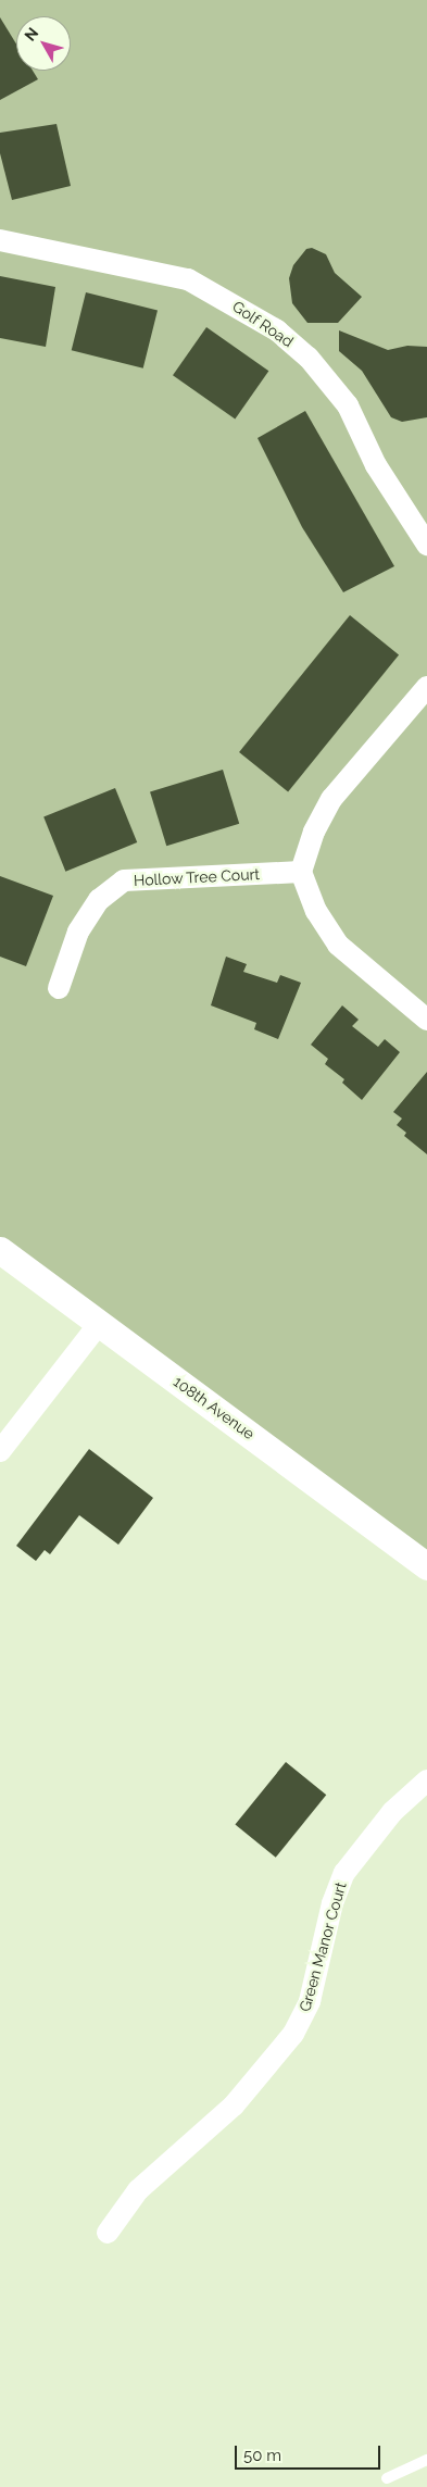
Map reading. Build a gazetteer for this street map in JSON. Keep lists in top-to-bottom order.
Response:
{
  "streets": {
    "street": [
      "Golf Road",
      "Hollow Tree Court",
      "108th Avenue",
      "Green Manor Court"
    ]
  },
  "scale_bar": "50 m",
  "north": "top left"
}
